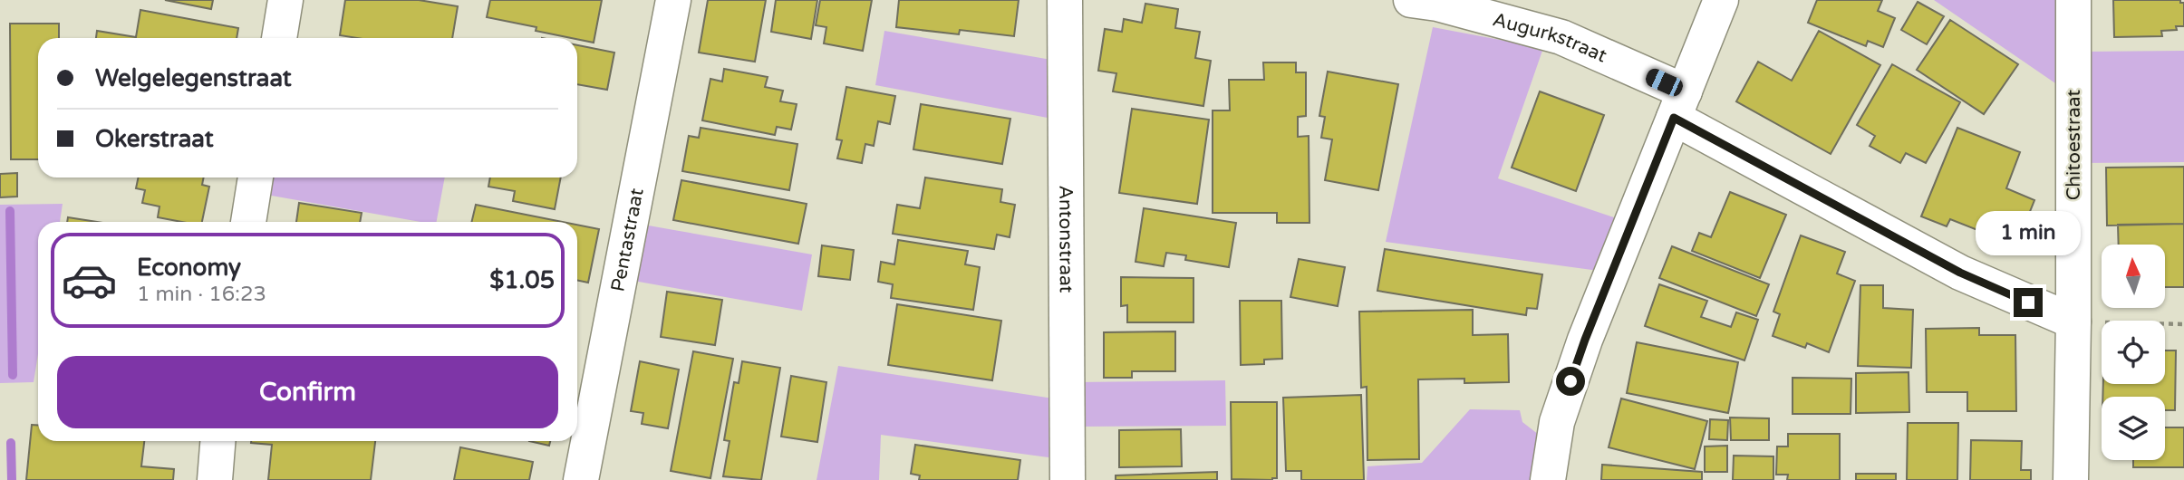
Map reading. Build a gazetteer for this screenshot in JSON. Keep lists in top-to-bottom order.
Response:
{
  "streets": {
    "street": [
      "Augurkstraat",
      "Chitoestraat",
      "Pentastraat",
      "Antonstraat"
    ]
  },
  "crossings": [
    ["Augurkstraat", "Chitoestraat"]
  ],
  "north": "top",
  "page": {
    "banner": ["Welgelegenstraat", "Okerstraat"],
    "bubble": "1 min",
    "list": [
      {
        "name": "Economy",
        "note": "1 min · 16:23",
        "value": "$1.05"
      }
    ],
    "buttons": "Confirm"
  }
}
